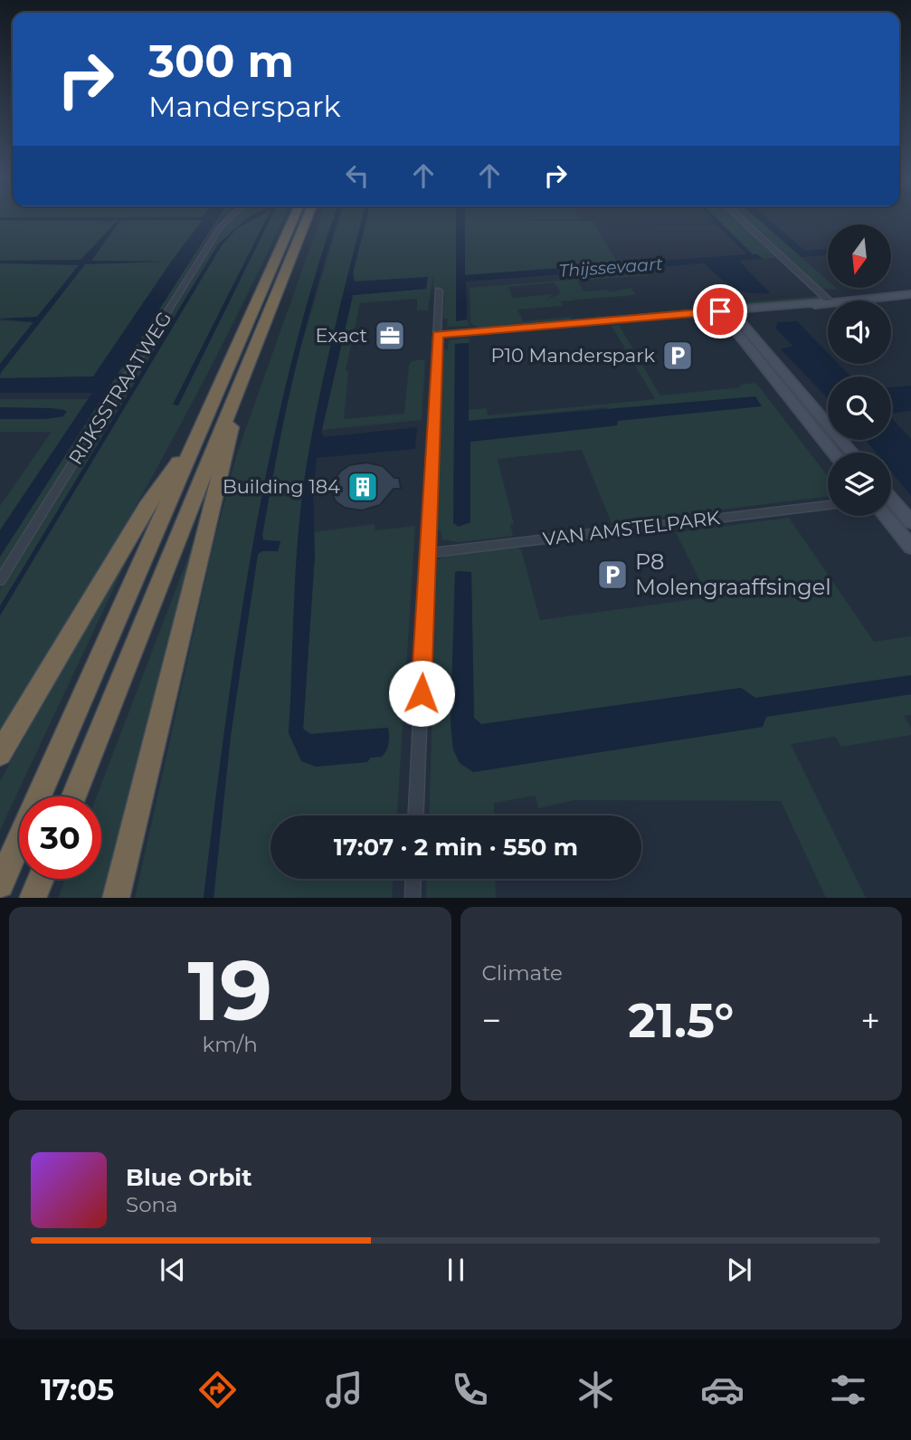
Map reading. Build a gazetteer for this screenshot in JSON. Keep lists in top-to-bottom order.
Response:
{
  "streets": {
    "street": ["RIJKSSTRAATWEG", "VAN AMSTELPARK"]
  },
  "water": ["Thijssevaart"],
  "places": {
    "office": ["Exact"],
    "parking": ["P10 Manderspark", "P8 Molengraaffsingel"],
    "building": ["Building 184"]
  },
  "north": "bottom",
  "page": {
    "turn": ["300 m", "Manderspark"],
    "limit": "30",
    "trip": "17:07 · 2 min · 550 m",
    "tile": [
      ["19", "km/h"],
      "Climate"
    ],
    "heat": ["−", "21.5°", "+"],
    "song": ["Blue Orbit", "Sona"],
    "tabs": "17:05"
  }
}
